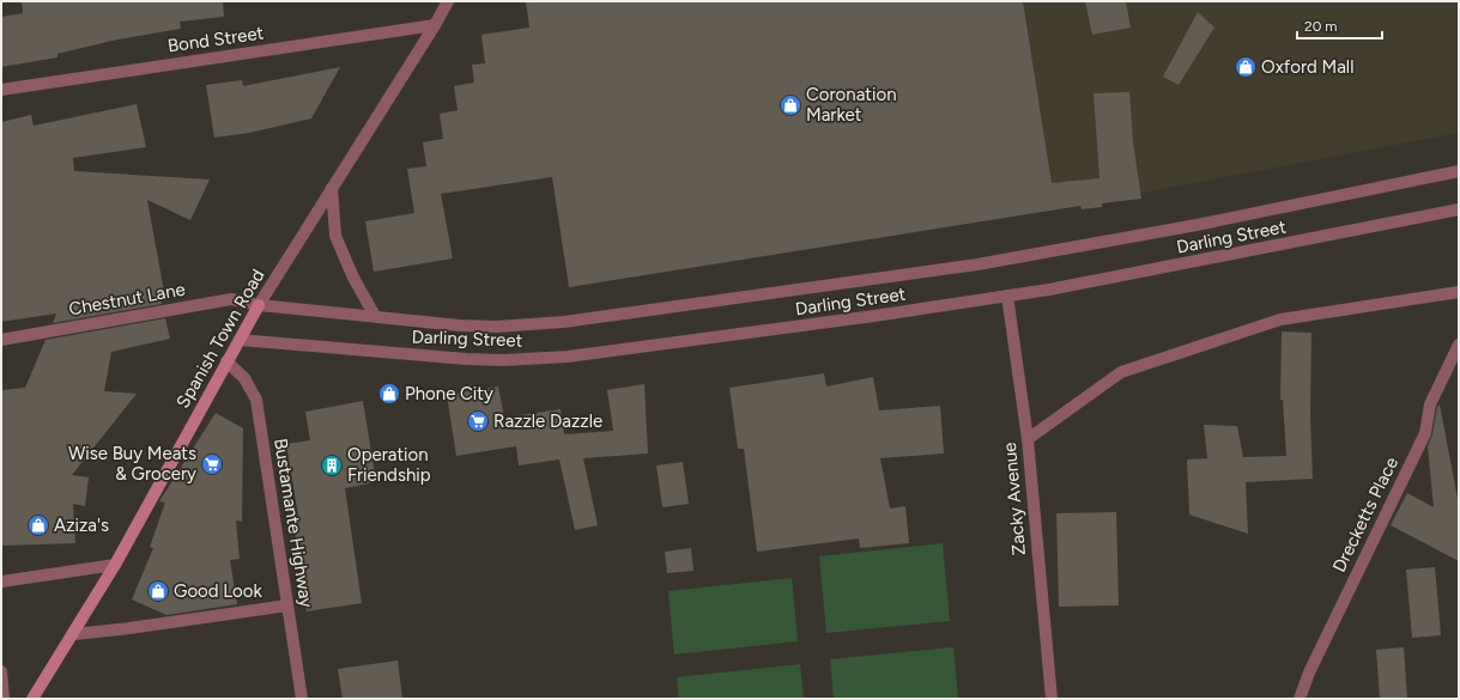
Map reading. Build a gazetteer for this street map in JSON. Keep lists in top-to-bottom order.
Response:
{
  "streets": {
    "main road": ["Spanish Town Road"],
    "street": [
      "Bond Street",
      "Darling Street",
      "Chestnut Lane",
      "Zacky Avenue",
      "Drecketts Place",
      "Bustamante Highway"
    ]
  },
  "crossings": [
    ["Bond Street", "Spanish Town Road"],
    ["Darling Street", "Chestnut Lane"],
    ["Darling Street", "Spanish Town Road"],
    ["Darling Street", "Zacky Avenue"],
    ["Chestnut Lane", "Spanish Town Road"],
    ["Spanish Town Road", "Bustamante Highway"]
  ],
  "places": {
    "shop": [
      "Oxford Mall",
      "Coronation Market",
      "Phone City",
      "Aziza's",
      "Good Look"
    ],
    "supermarket": ["Razzle Dazzle", "Wise Buy Meats & Grocery"],
    "building": ["Operation Friendship"]
  },
  "scale_bar": "20 m"
}
